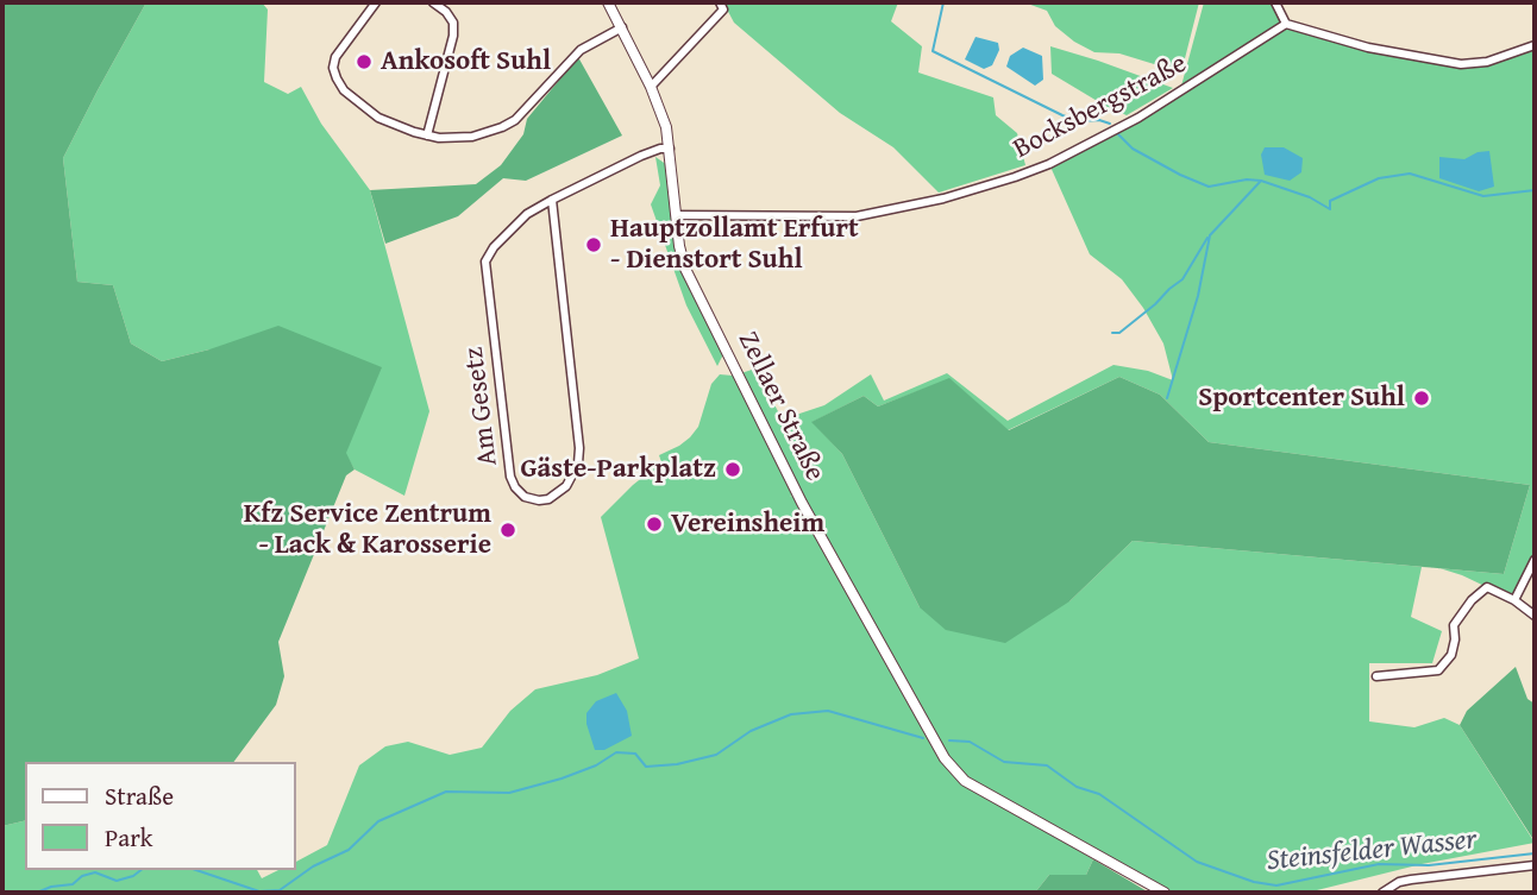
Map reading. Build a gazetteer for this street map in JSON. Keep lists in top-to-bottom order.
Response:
{
  "streets": {
    "street": ["Bocksbergstraße", "Am Gesetz", "Zellaer Straße"]
  },
  "crossings": [
    ["Bocksbergstraße", "Zellaer Straße"],
    ["Am Gesetz", "Zellaer Straße"]
  ],
  "water": ["Steinsfelder Wasser"],
  "places": [
    "Ankosoft Suhl",
    "Hauptzollamt Erfurt - Dienstort Suhl",
    "Sportcenter Suhl",
    "Gäste-Parkplatz",
    "Vereinsheim",
    "Kfz Service Zentrum - Lack & Karosserie"
  ],
  "legend": ["Straße", "Park"]
}
